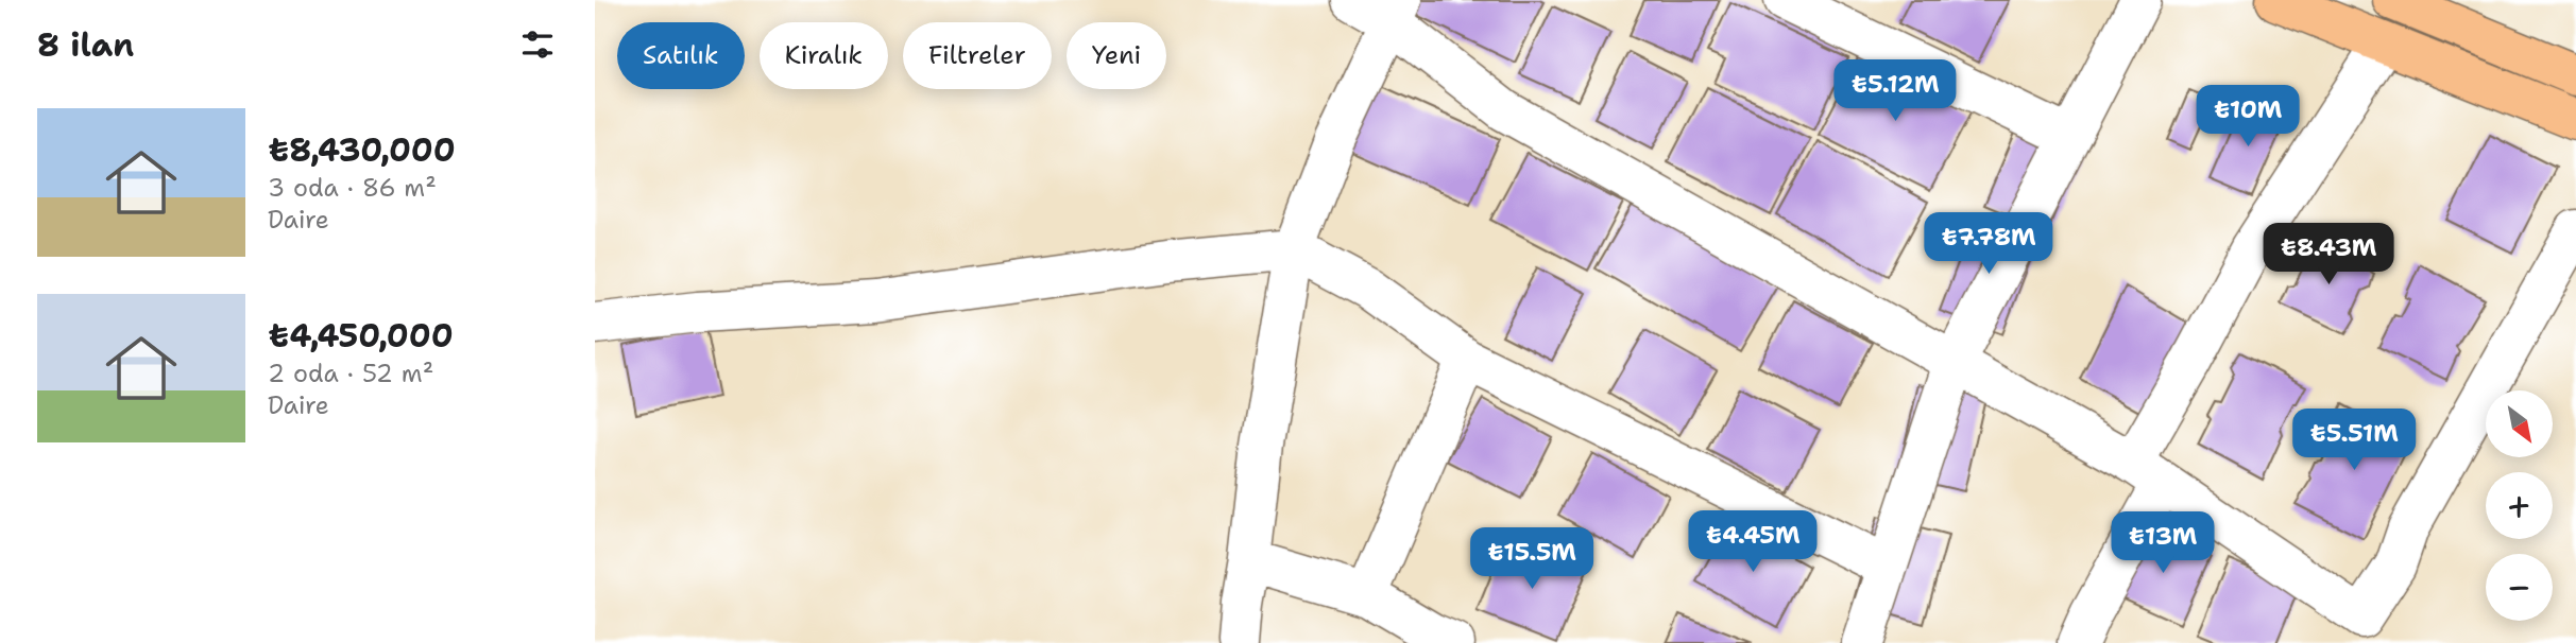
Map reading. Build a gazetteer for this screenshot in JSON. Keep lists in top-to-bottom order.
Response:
{
  "north": "bottom right",
  "page": {
    "heading": "8 ilan",
    "chip": [
      "Satılık",
      "Kiralık",
      "Filtreler",
      "Yeni"
    ],
    "price": [
      "₺5.12M",
      "₺10M",
      "₺7.78M",
      "₺8.43M",
      "₺5.51M",
      "₺4.45M",
      "₺13M",
      "₺15.5M"
    ],
    "list": [
      {
        "name": "₺8,430,000",
        "note": "3 oda · 86 m² · Daire"
      },
      {
        "name": "₺4,450,000",
        "note": "2 oda · 52 m² · Daire"
      }
    ],
    "map_buttons": ["+", "−"]
  }
}
